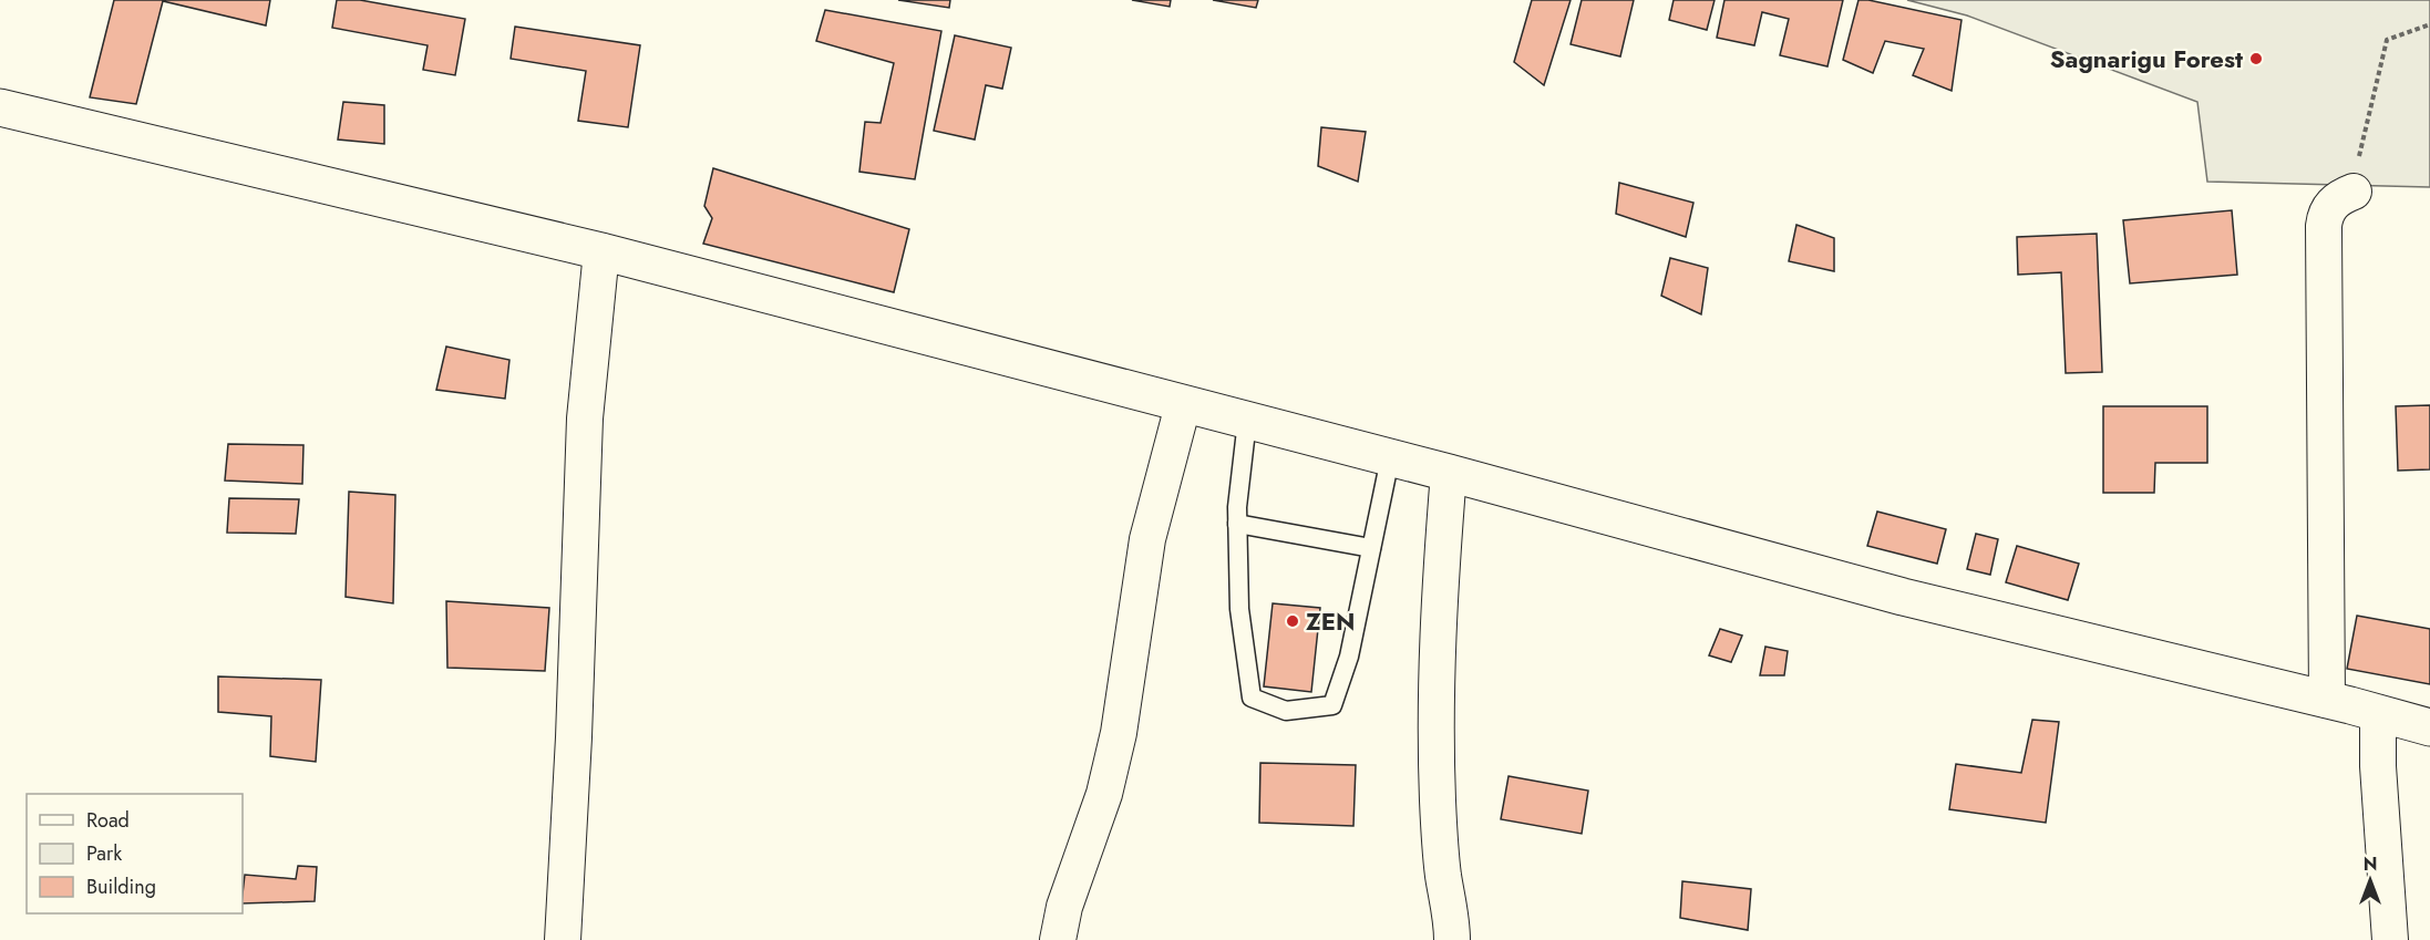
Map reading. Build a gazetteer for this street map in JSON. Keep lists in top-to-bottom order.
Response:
{
  "places": ["Sagnarigu Forest", "ZEN"],
  "legend": ["Road", "Park", "Building"],
  "north": "top"
}
